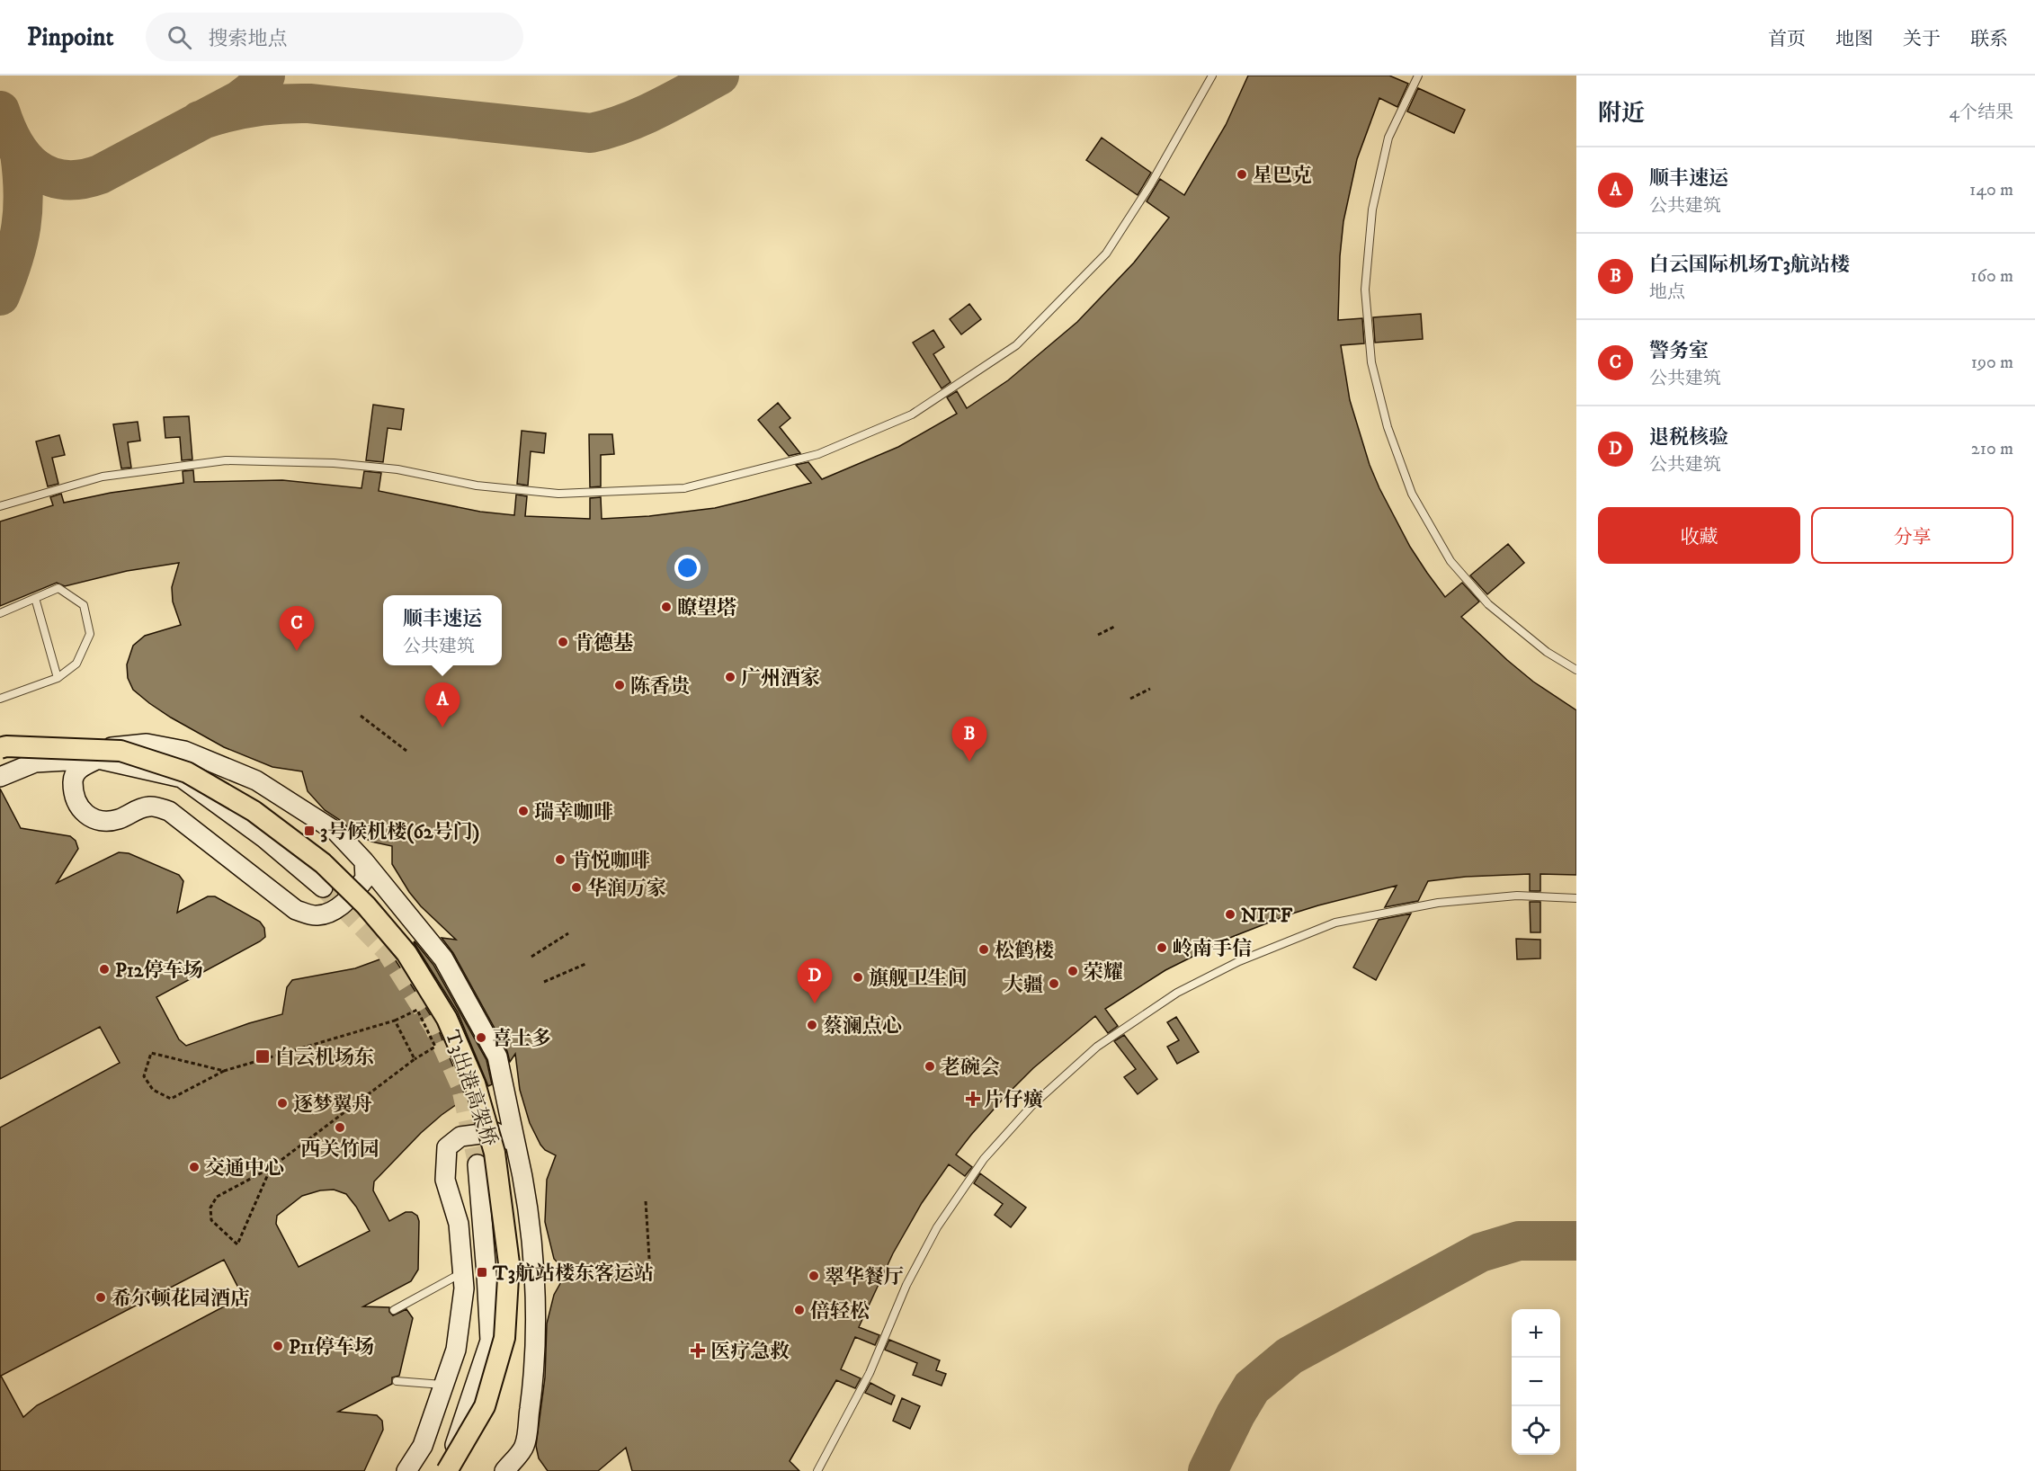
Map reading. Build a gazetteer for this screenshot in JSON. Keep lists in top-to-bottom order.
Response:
{
  "streets": {
    "main road": ["T3出港高架桥"]
  },
  "places": {
    "other": [
      "星巴克",
      "瞭望塔",
      "肯德基",
      "广州酒家",
      "陈香贵",
      "瑞幸咖啡",
      "肯悦咖啡",
      "华润万家",
      "NITF",
      "岭南手信",
      "松鹤楼",
      "P12停车场",
      "荣耀",
      "旗舰卫生间",
      "大疆",
      "蔡澜点心",
      "喜士多",
      "老碗会",
      "逐梦翼舟",
      "西关竹园",
      "交通中心",
      "翠华餐厅",
      "希尔顿花园酒店",
      "倍轻松",
      "P11停车场"
    ],
    "transit": ["3号候机楼(62号门)", "白云机场东", "T3航站楼东客运站"],
    "health": ["片仔癀", "医疗急救"]
  },
  "page": {
    "header": "Pinpoint",
    "search": "搜索地点",
    "nav": [
      "首页",
      "地图",
      "关于",
      "联系"
    ],
    "heading": ["附近", "4个结果"],
    "list": [
      {
        "mark": "A",
        "name": "顺丰速运",
        "note": "公共建筑",
        "value": "140 m"
      },
      {
        "mark": "B",
        "name": "白云国际机场T3航站楼",
        "note": "地点",
        "value": "160 m"
      },
      {
        "mark": "C",
        "name": "警务室",
        "note": "公共建筑",
        "value": "190 m"
      },
      {
        "mark": "D",
        "name": "退税核验",
        "note": "公共建筑",
        "value": "210 m"
      }
    ],
    "buttons": ["收藏", "分享"],
    "popup": ["顺丰速运", "公共建筑"],
    "pins": [
      "C",
      "A",
      "B",
      "D"
    ],
    "map_buttons": ["+", "−"]
  }
}
